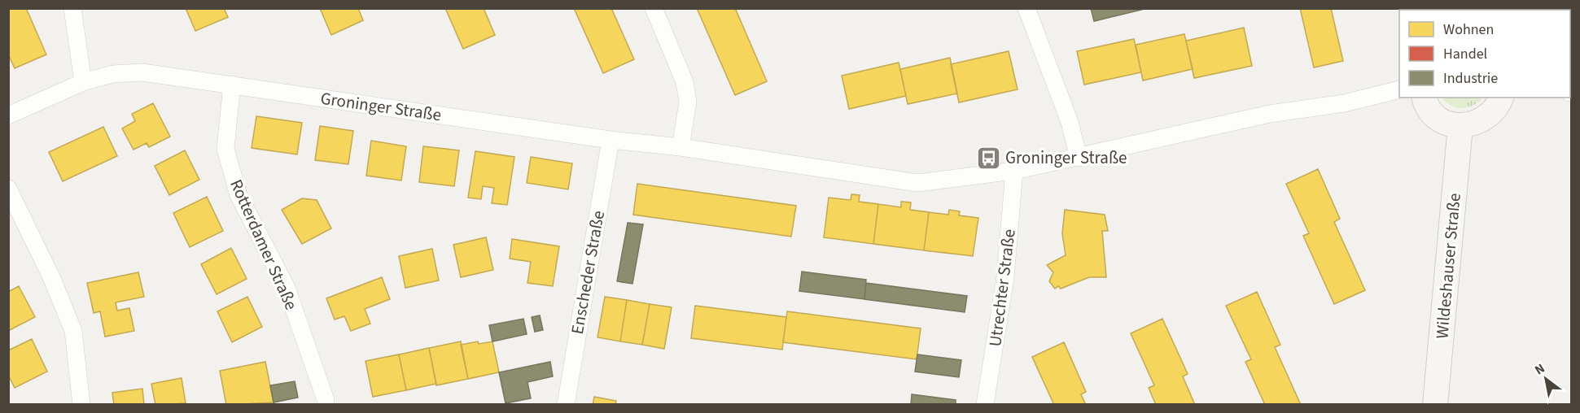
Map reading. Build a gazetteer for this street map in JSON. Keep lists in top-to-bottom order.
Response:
{
  "streets": {
    "main road": ["Wildeshauser Straße"],
    "street": [
      "Groninger Straße",
      "Rotterdamer Straße",
      "Enscheder Straße",
      "Utrechter Straße"
    ]
  },
  "crossings": [
    ["Groninger Straße", "Rotterdamer Straße"],
    ["Groninger Straße", "Enscheder Straße"],
    ["Groninger Straße", "Utrechter Straße"]
  ],
  "places": {
    "bus stop": ["Groninger Straße"]
  },
  "legend": ["Wohnen", "Handel", "Industrie"],
  "north": "top left"
}
